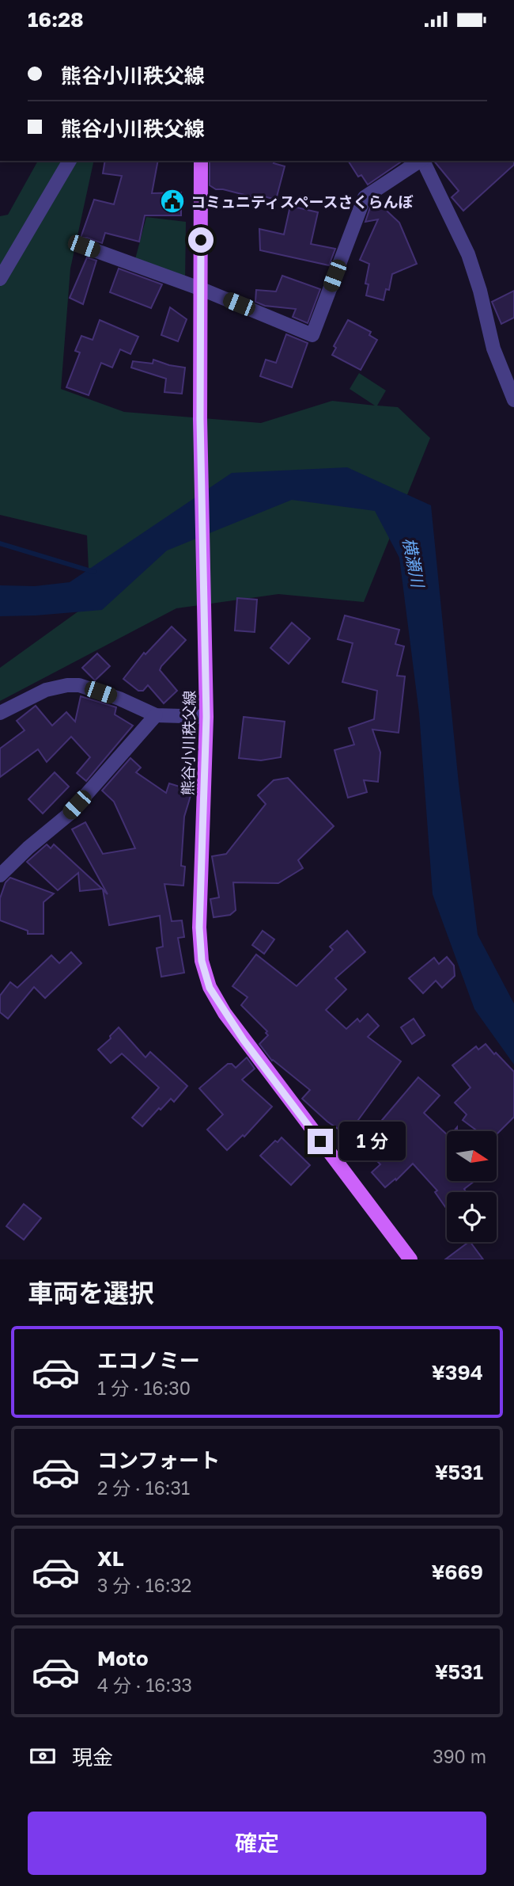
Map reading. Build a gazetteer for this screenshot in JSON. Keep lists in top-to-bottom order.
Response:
{
  "streets": {
    "main road": ["熊谷小川秩父線"]
  },
  "water": ["横瀬川"],
  "places": {
    "public building": ["コミュニティスペースさくらんぼ"]
  },
  "north": "right",
  "page": {
    "status": "16:28",
    "banner": ["熊谷小川秩父線", "熊谷小川秩父線"],
    "bubble": "1 分",
    "heading": "車両を選択",
    "list": [
      {
        "name": "エコノミー",
        "note": "1 分 · 16:30",
        "value": "¥394"
      },
      {
        "name": "コンフォート",
        "note": "2 分 · 16:31",
        "value": "¥531"
      },
      {
        "name": "XL",
        "note": "3 分 · 16:32",
        "value": "¥669"
      },
      {
        "name": "Moto",
        "note": "4 分 · 16:33",
        "value": "¥531"
      }
    ],
    "pay": ["現金", "390 m"],
    "buttons": "確定"
  }
}
